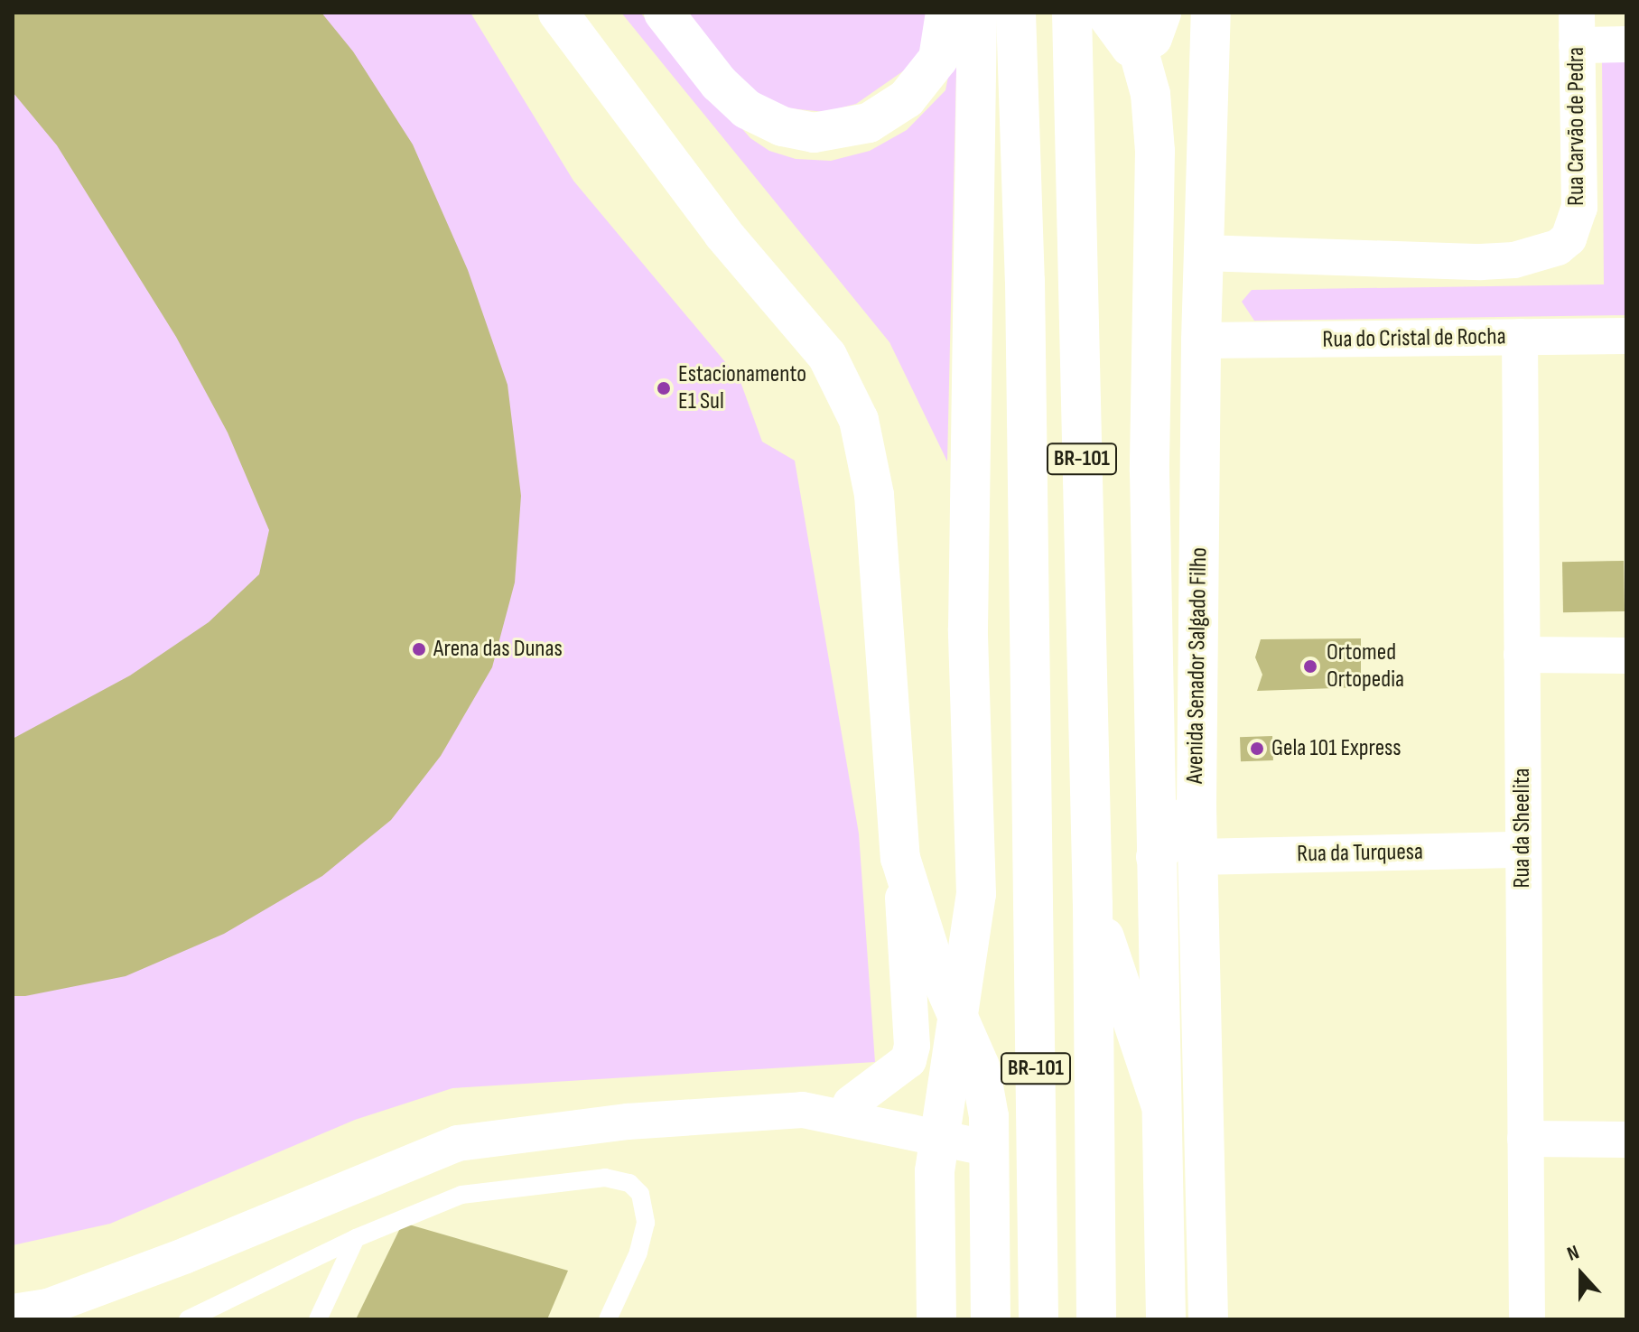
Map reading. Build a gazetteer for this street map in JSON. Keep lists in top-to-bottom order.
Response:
{
  "streets": {
    "main road": ["BR-101", "Avenida Senador Salgado Filho"],
    "street": [
      "Rua Carvão de Pedra",
      "Rua do Cristal de Rocha",
      "Rua da Sheelita",
      "Rua da Turquesa"
    ]
  },
  "crossings": [
    ["Rua Carvão de Pedra", "Avenida Senador Salgado Filho"],
    ["Rua do Cristal de Rocha", "Avenida Senador Salgado Filho"],
    ["Rua do Cristal de Rocha", "Rua da Sheelita"],
    ["Avenida Senador Salgado Filho", "Rua da Turquesa"],
    ["Rua da Sheelita", "Rua da Turquesa"]
  ],
  "places": [
    "Estacionamento E1 Sul",
    "Arena das Dunas",
    "Ortomed Ortopedia",
    "Gela 101 Express"
  ],
  "north": "top"
}
